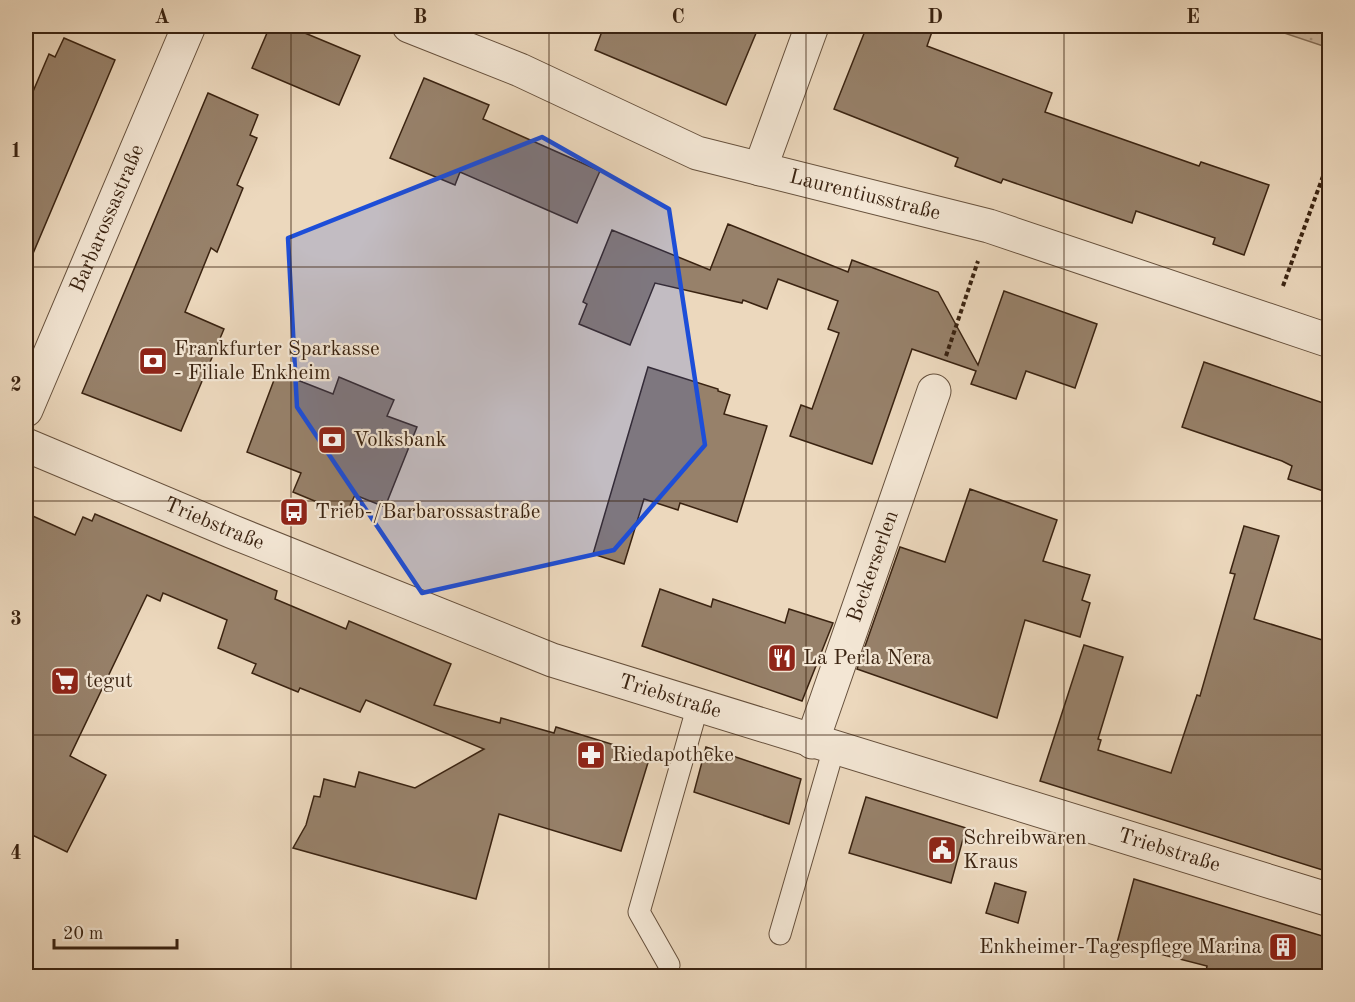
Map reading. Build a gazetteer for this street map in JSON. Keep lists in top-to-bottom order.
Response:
{
  "streets": {
    "street": [
      "Laurentiusstraße",
      "Barbarossastraße",
      "Triebstraße",
      "Beckerserlen"
    ]
  },
  "crossings": [
    ["Triebstraße", "Beckerserlen"]
  ],
  "places": {
    "bank": ["Frankfurter Sparkasse - Filiale Enkheim", "Volksbank"],
    "bus stop": ["Trieb-/Barbarossastraße"],
    "restaurant": ["La Perla Nera"],
    "supermarket": ["tegut"],
    "pharmacy": ["Riedapotheke"],
    "public building": ["Schreibwaren Kraus"],
    "building": ["Enkheimer-Tagespflege Marina"]
  },
  "scale_bar": "20 m",
  "grid": {
    "columns": [
      "A",
      "B",
      "C",
      "D",
      "E"
    ],
    "rows": [
      "1",
      "2",
      "3",
      "4"
    ]
  }
}
